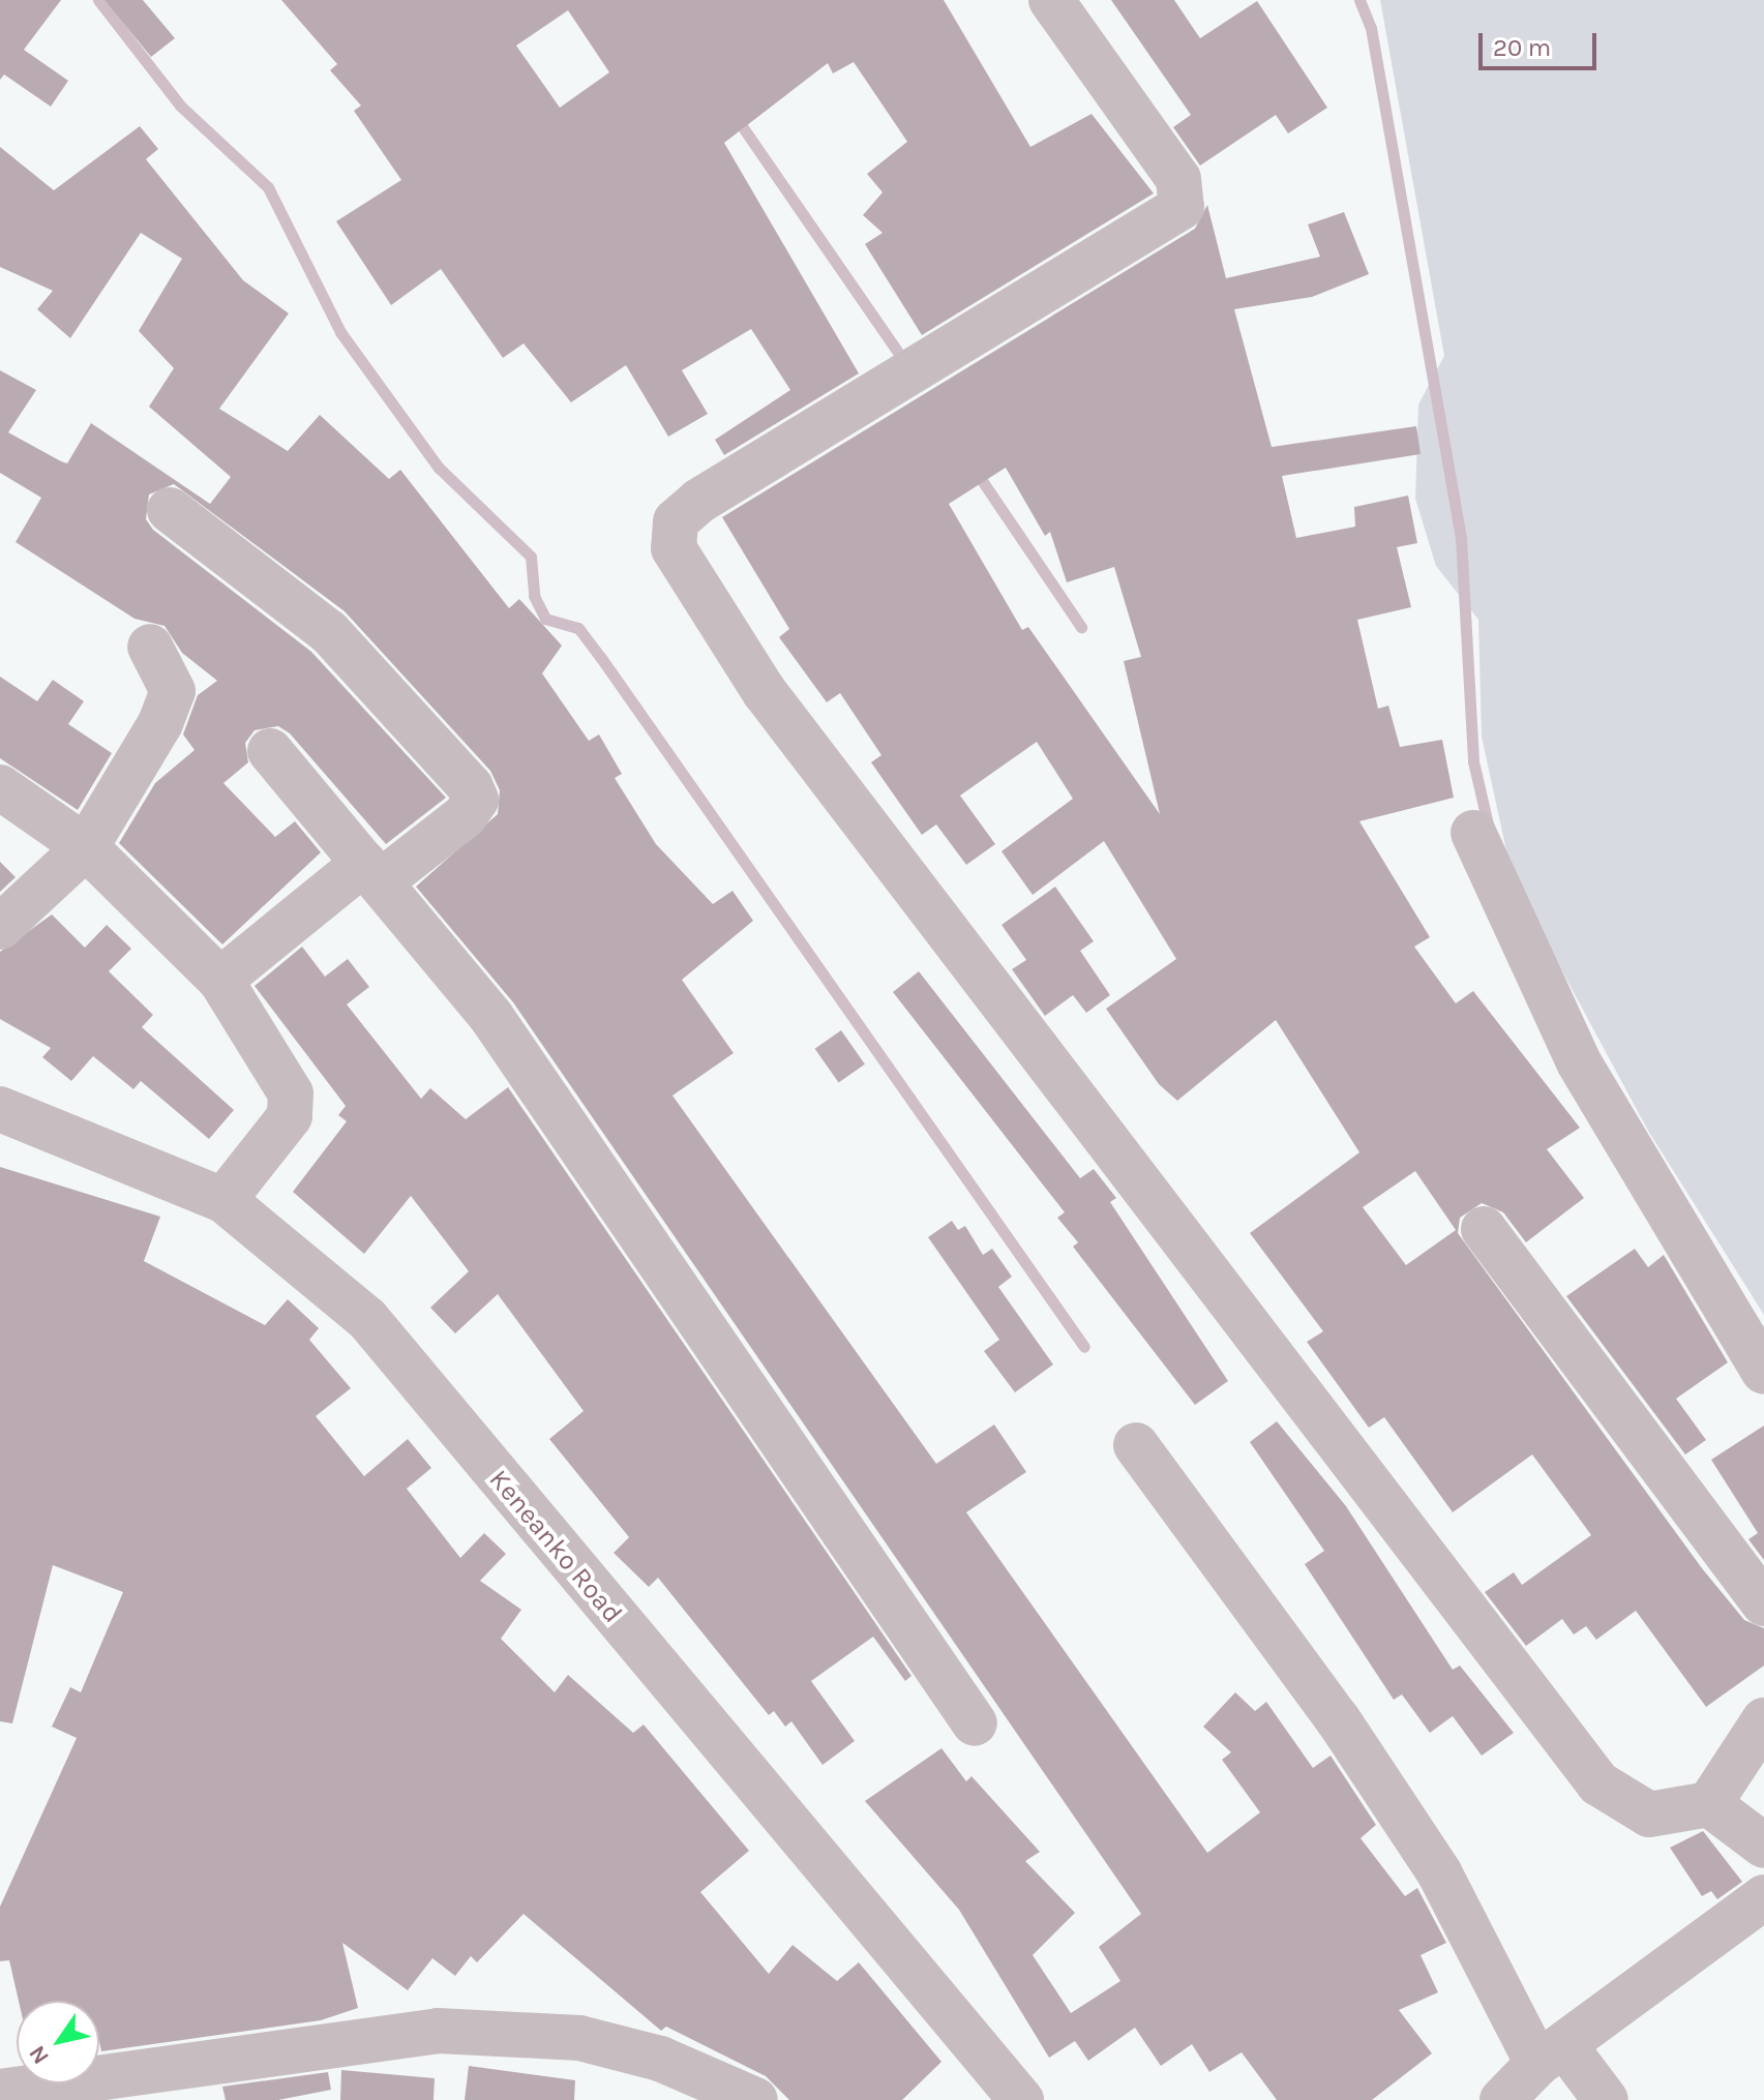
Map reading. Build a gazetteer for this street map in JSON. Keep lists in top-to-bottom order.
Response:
{
  "streets": {
    "street": ["Keneanko Road"]
  },
  "scale_bar": "20 m",
  "north": "bottom left"
}
